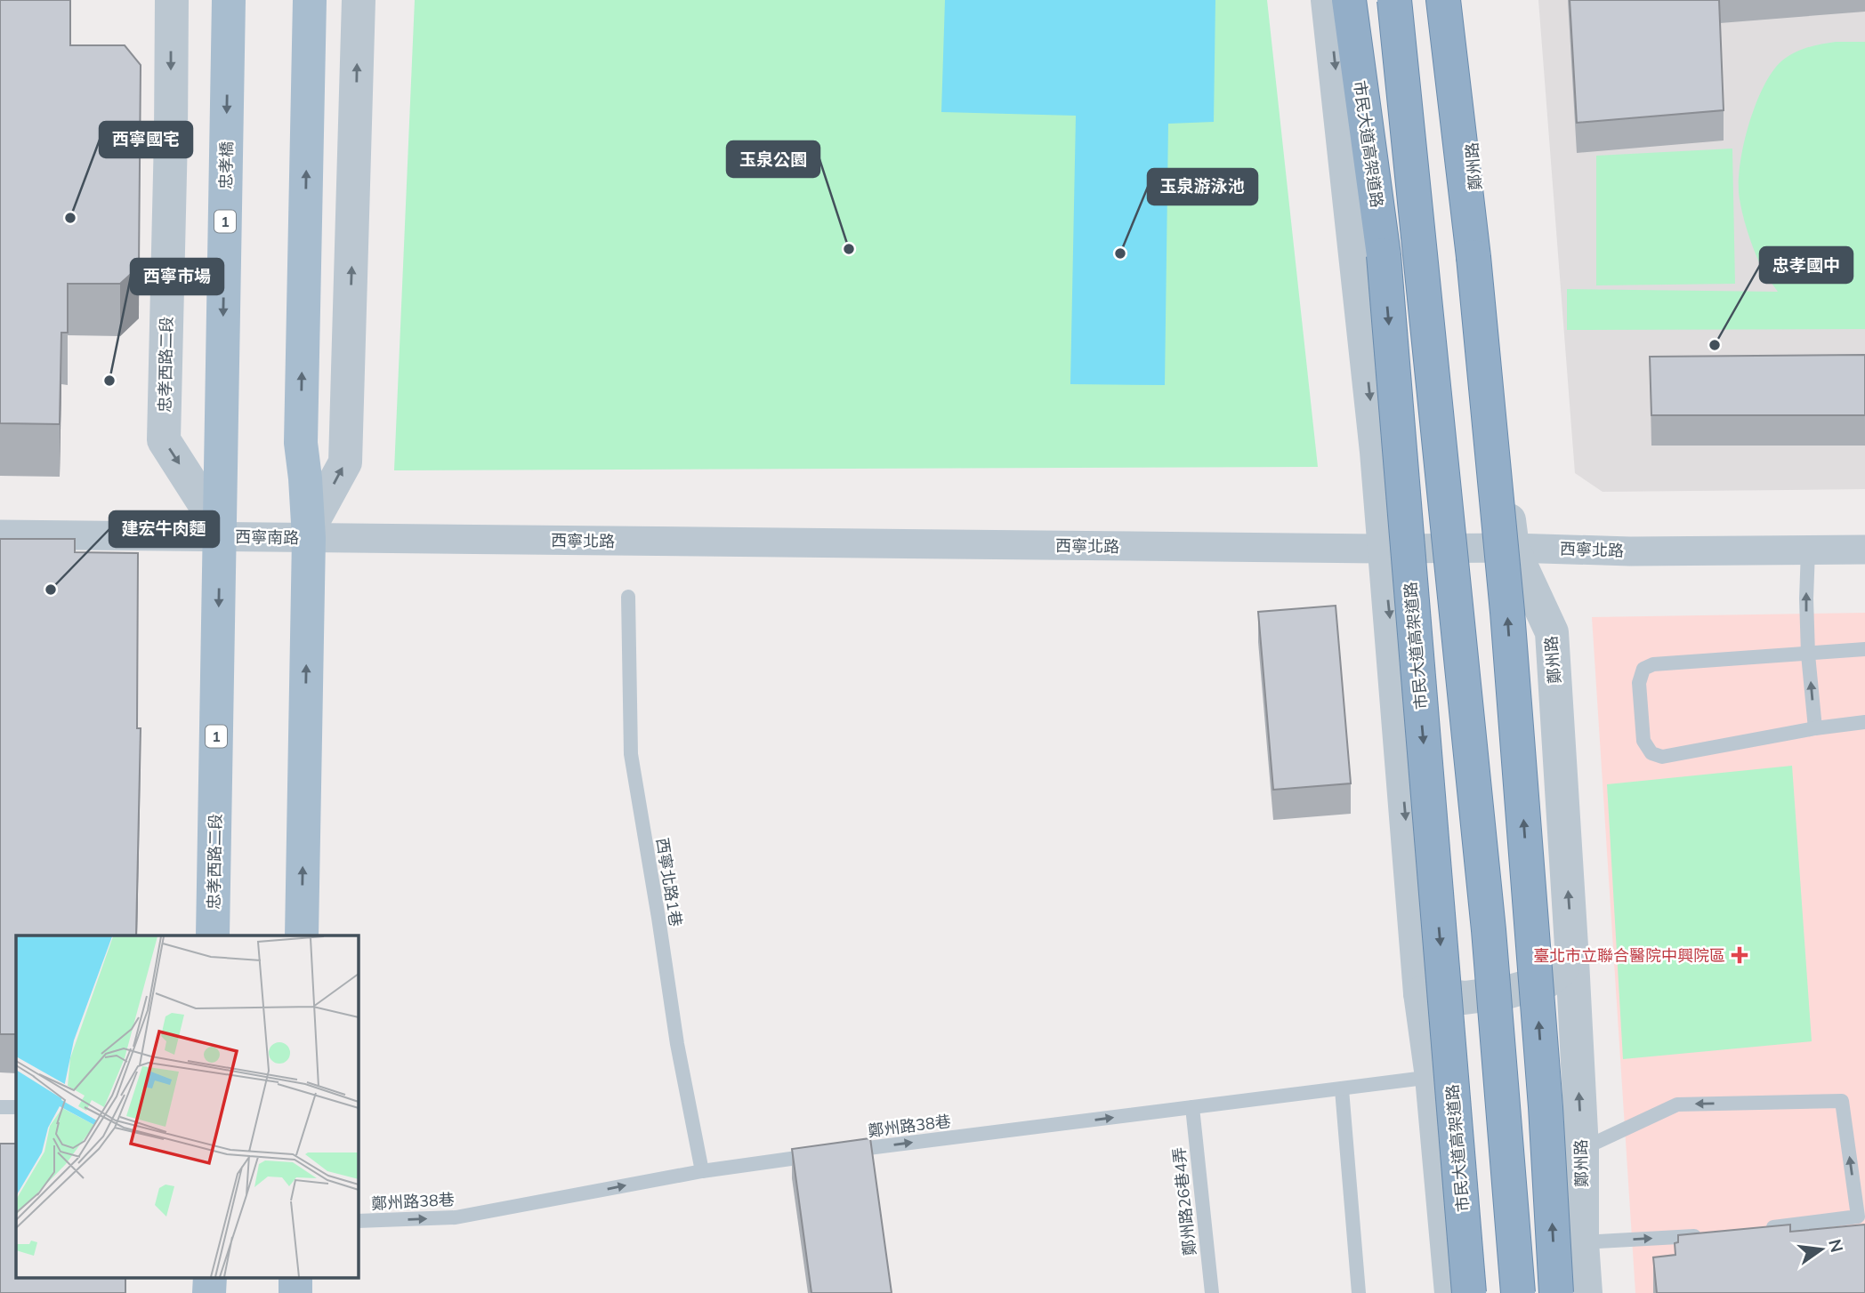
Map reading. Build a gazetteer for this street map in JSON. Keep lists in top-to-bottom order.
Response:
{
  "streets": {
    "highway": ["市民大道高架道路"],
    "main road": ["忠孝橋", "1", "忠孝西路二段"],
    "street": ["鄭州路", "西寧南路", "西寧北路"],
    "lane": ["西寧北路1巷", "鄭州路38巷", "鄭州路26巷4弄"]
  },
  "crossings": [
    ["忠孝橋", "忠孝西路二段"],
    ["鄭州路", "西寧北路"],
    ["忠孝西路二段", "西寧南路"],
    ["西寧南路", "西寧北路"],
    ["西寧北路1巷", "鄭州路38巷"],
    ["鄭州路38巷", "鄭州路26巷4弄"]
  ],
  "one_way": ["鄭州路38巷"],
  "places": {
    "other": [
      "西寧國宅",
      "玉泉公園",
      "玉泉游泳池",
      "忠孝國中",
      "西寧市場",
      "建宏牛肉麵"
    ],
    "health": ["臺北市立聯合醫院中興院區"]
  },
  "north": "right"
}
